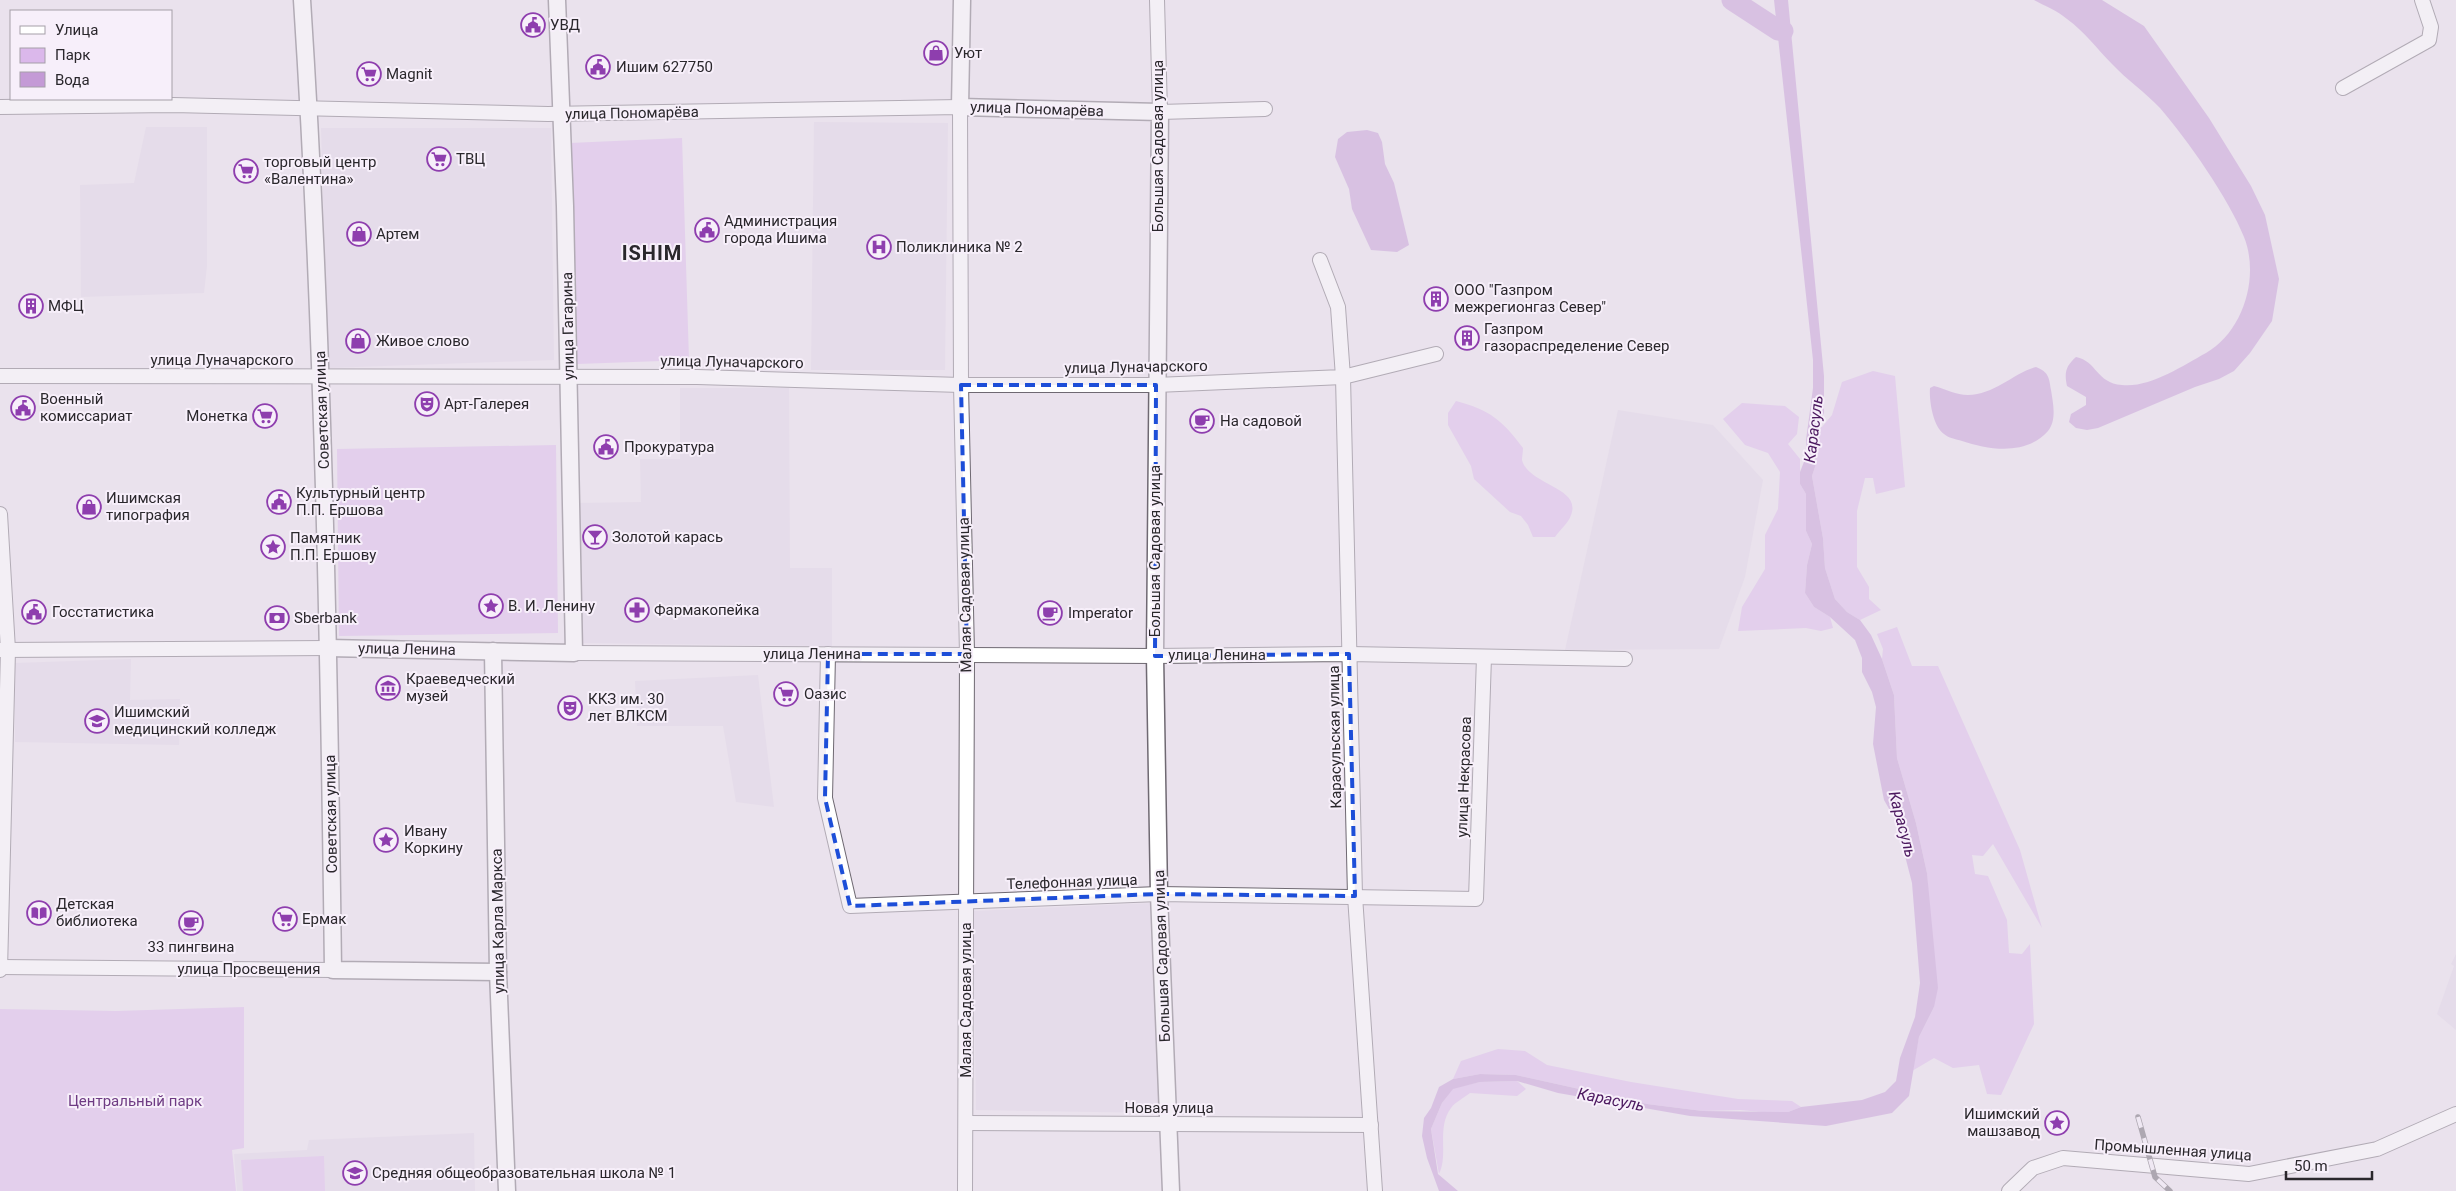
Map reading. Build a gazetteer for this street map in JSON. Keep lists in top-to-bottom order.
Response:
{
  "streets": {
    "main road": [
      "улица Пономарёва",
      "Большая Садовая улица",
      "улица Гагарина",
      "Советская улица",
      "Малая Садовая улица",
      "улица Ленина",
      "улица Карла Маркса",
      "улица Просвещения"
    ],
    "street": [
      "улица Луначарского",
      "Карасульская улица",
      "улица Некрасова",
      "Телефонная улица",
      "Новая улица",
      "Промышленная улица"
    ]
  },
  "crossings": [
    ["улица Пономарёва", "Большая Садовая улица"],
    ["улица Пономарёва", "улица Гагарина"],
    ["улица Пономарёва", "Советская улица"],
    ["улица Пономарёва", "Малая Садовая улица"],
    ["Большая Садовая улица", "улица Луначарского"],
    ["Большая Садовая улица", "улица Ленина"],
    ["Большая Садовая улица", "Телефонная улица"],
    ["Большая Садовая улица", "Новая улица"],
    ["улица Гагарина", "улица Луначарского"],
    ["улица Гагарина", "улица Ленина"],
    ["улица Луначарского", "Советская улица"],
    ["улица Луначарского", "Малая Садовая улица"],
    ["улица Луначарского", "Карасульская улица"],
    ["Советская улица", "улица Ленина"],
    ["Советская улица", "улица Просвещения"],
    ["Малая Садовая улица", "улица Ленина"],
    ["Малая Садовая улица", "Телефонная улица"],
    ["Малая Садовая улица", "Новая улица"],
    ["улица Ленина", "Карасульская улица"],
    ["улица Ленина", "улица Некрасова"],
    ["улица Ленина", "Телефонная улица"],
    ["улица Ленина", "улица Карла Маркса"],
    ["Карасульская улица", "Телефонная улица"],
    ["Карасульская улица", "Новая улица"],
    ["улица Некрасова", "Телефонная улица"],
    ["улица Карла Маркса", "улица Просвещения"]
  ],
  "districts": ["ISHIM"],
  "water": ["Карасуль"],
  "parks": ["Центральный парк"],
  "places": {
    "public building": [
      "УВД",
      "Ишим 627750",
      "Администрация города Ишима",
      "Военный комиссариат",
      "Прокуратура",
      "Культурный центр П.П. Ершова",
      "Госстатистика"
    ],
    "shop": [
      "Уют",
      "Артем",
      "Живое слово",
      "Ишимская типография"
    ],
    "supermarket": [
      "Magnit",
      "ТВЦ",
      "торговый центр «Валентина»",
      "Монетка",
      "Оазис",
      "Ермак"
    ],
    "hospital": ["Поликлиника № 2"],
    "building": ["ООО \"Газпром межрегионгаз Север\"", "МФЦ", "Газпром газораспределение Север"],
    "theatre": ["Арт-Галерея", "ККЗ им. 30 лет ВЛКСМ"],
    "cafe": ["На садовой", "Imperator", "33 пингвина"],
    "bar": ["Золотой карась"],
    "place": [
      "Памятник П.П. Ершову",
      "В. И. Ленину",
      "Ивану Коркину",
      "Ишимский машзавод"
    ],
    "pharmacy": ["Фармакопейка"],
    "bank": ["Sberbank"],
    "museum": ["Краеведческий музей"],
    "school or university": ["Ишимский медицинский колледж", "Средняя общеобразовательная школа № 1"],
    "library": ["Детская библиотека"]
  },
  "legend": ["Улица", "Парк", "Вода"],
  "scale_bar": "50 m"
}
